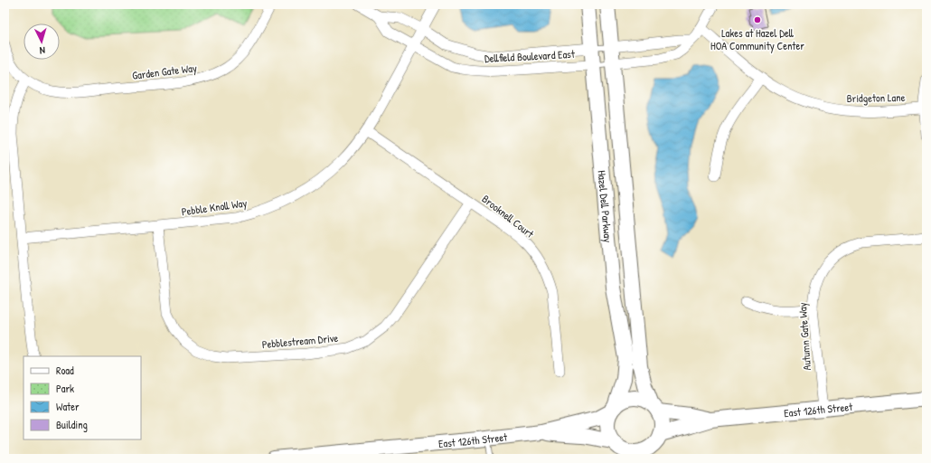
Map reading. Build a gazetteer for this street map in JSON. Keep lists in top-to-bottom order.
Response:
{
  "streets": {
    "main road": ["Hazel Dell Parkway", "East 126th Street"],
    "street": [
      "Dellfield Boulevard East",
      "Garden Gate Way",
      "Bridgeton Lane",
      "Pebble Knoll Way",
      "Brooknell Court",
      "Autumn Gate Way",
      "Pebblestream Drive"
    ]
  },
  "crossings": [
    ["Dellfield Boulevard East", "Pebble Knoll Way"],
    ["Dellfield Boulevard East", "Hazel Dell Parkway"],
    ["Pebble Knoll Way", "Brooknell Court"],
    ["Pebble Knoll Way", "Pebblestream Drive"],
    ["Hazel Dell Parkway", "East 126th Street"],
    ["Brooknell Court", "Pebblestream Drive"],
    ["Autumn Gate Way", "East 126th Street"]
  ],
  "places": ["Lakes at Hazel Dell HOA Community Center"],
  "legend": [
    "Road",
    "Park",
    "Water",
    "Building"
  ],
  "north": "bottom"
}
